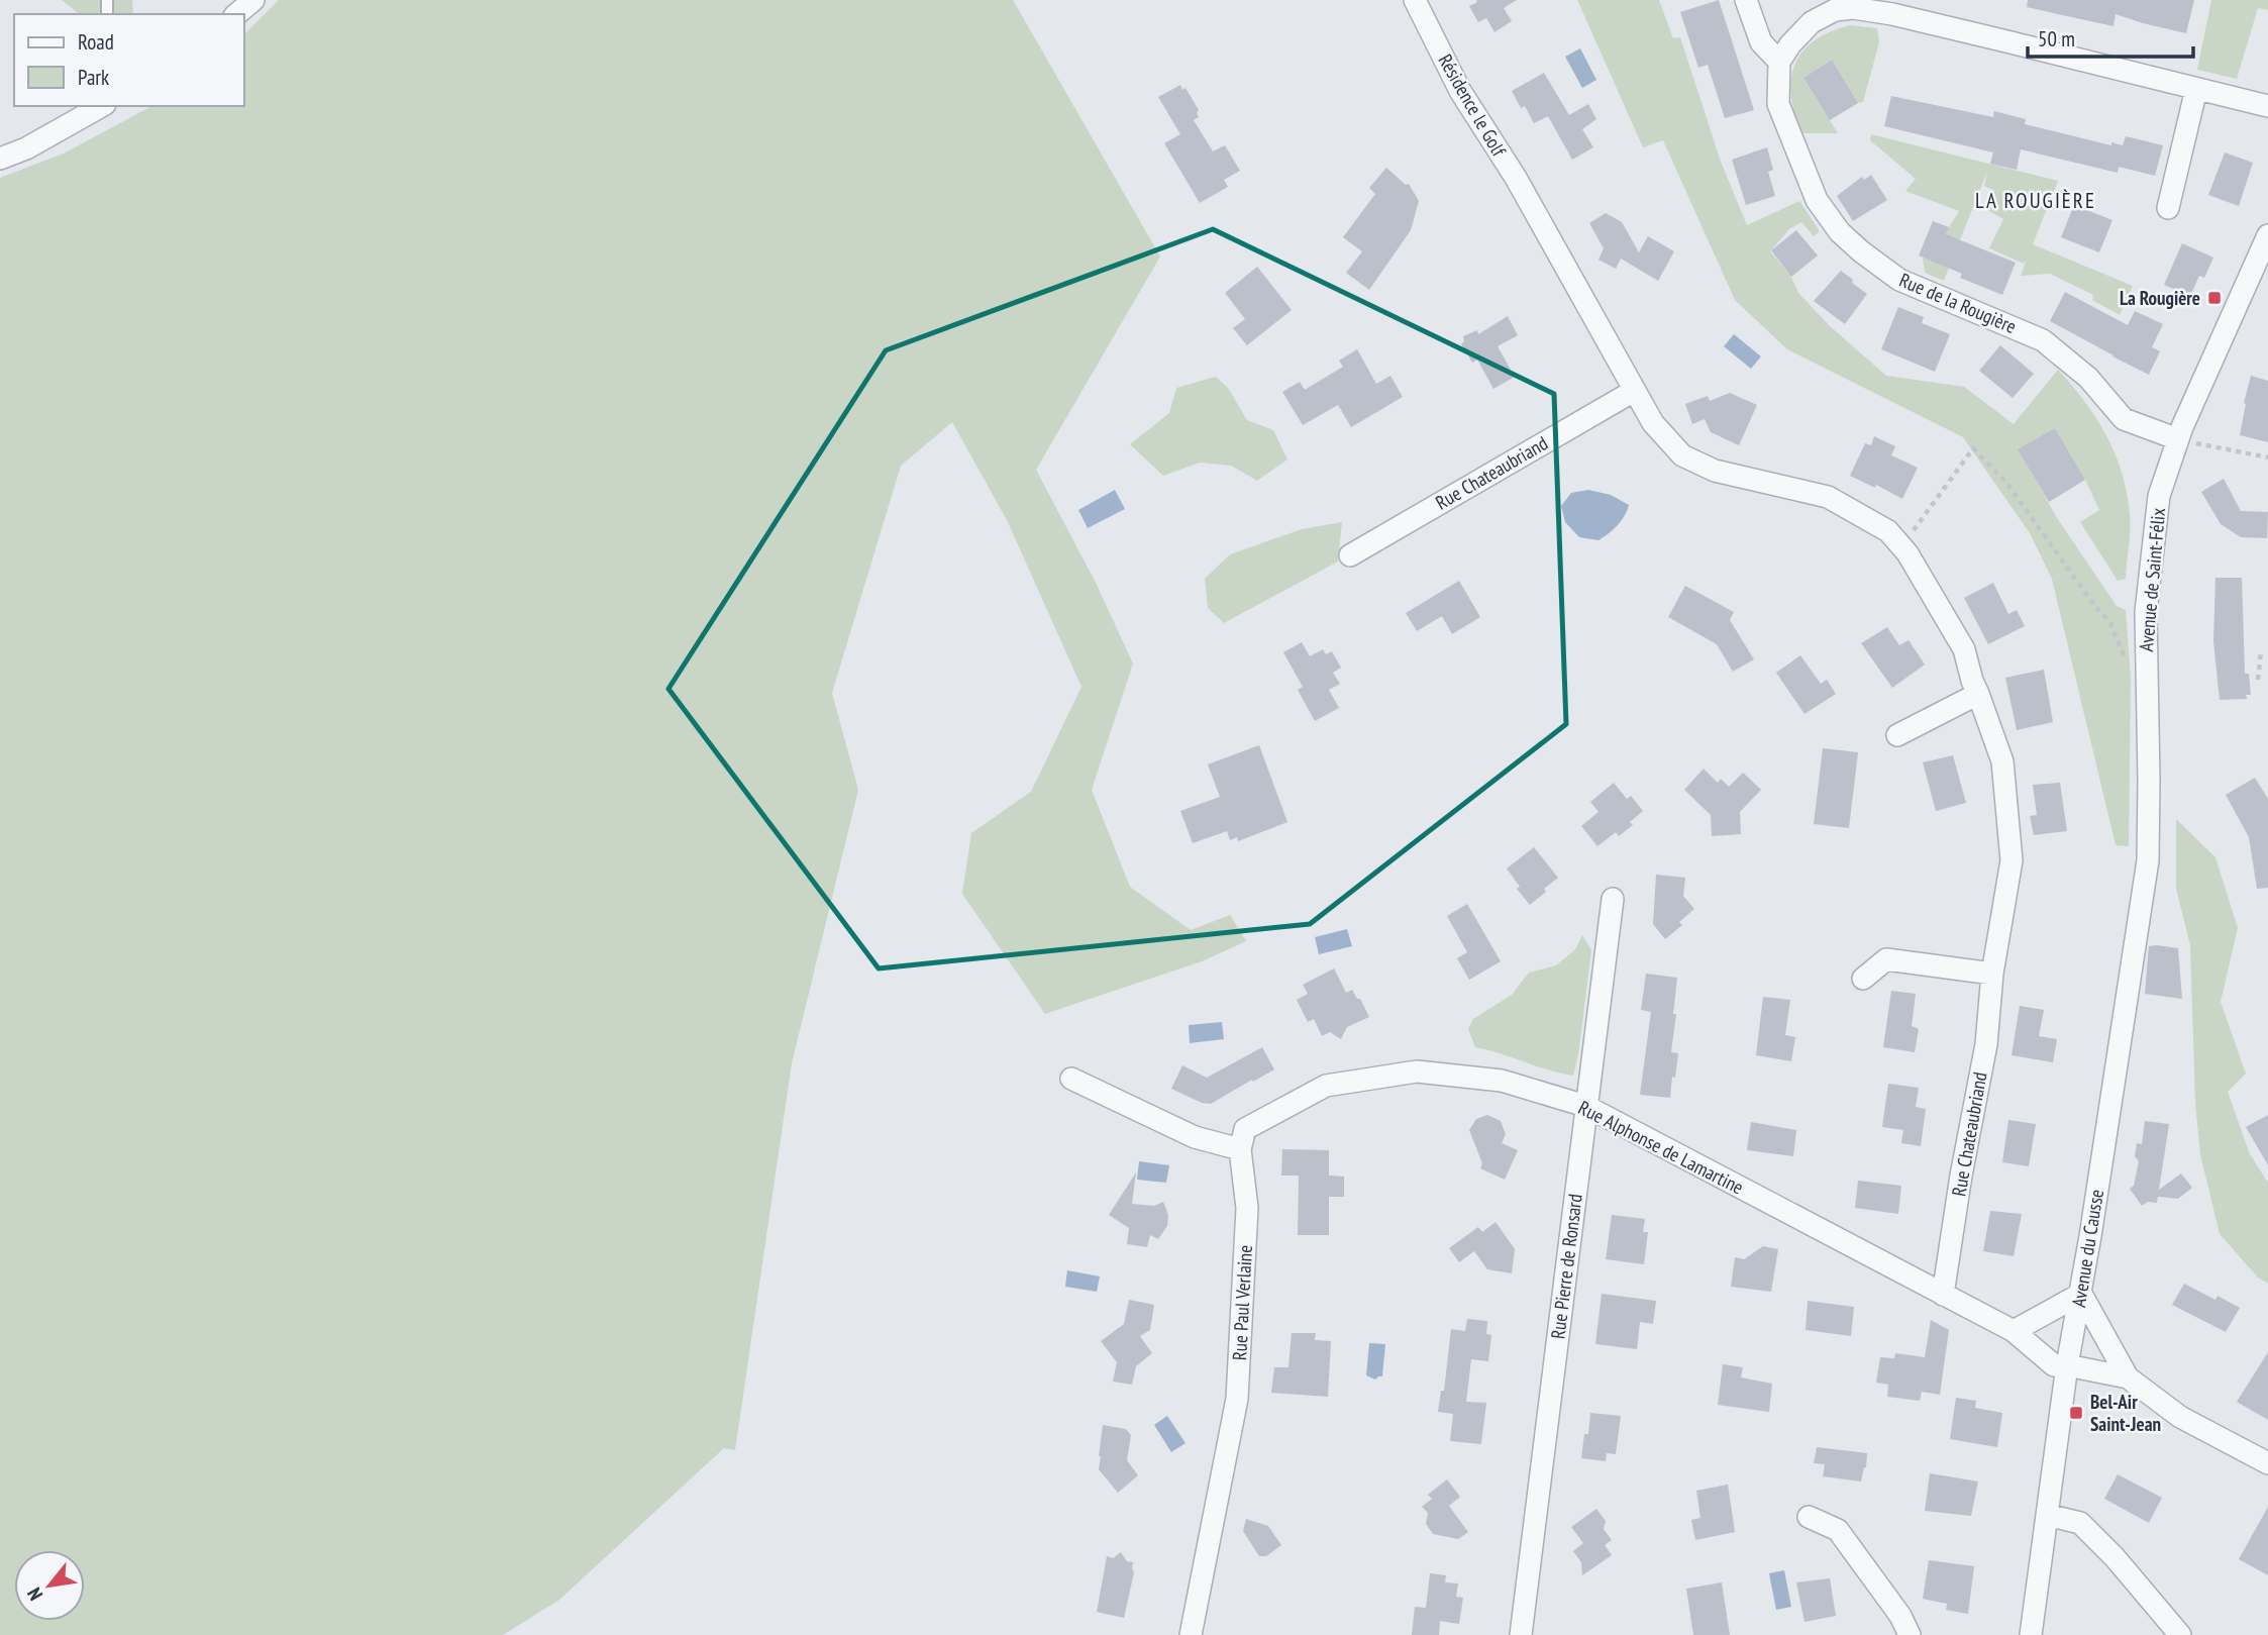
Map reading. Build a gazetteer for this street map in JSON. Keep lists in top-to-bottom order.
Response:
{
  "streets": {
    "street": [
      "Résidence le Golf",
      "Rue de la Rougière",
      "Rue Chateaubriand",
      "Avenue de Saint-Félix",
      "Rue Alphonse de Lamartine",
      "Avenue du Causse",
      "Rue Pierre de Ronsard",
      "Rue Paul Verlaine"
    ]
  },
  "crossings": [
    ["Résidence le Golf", "Rue Chateaubriand"],
    ["Rue de la Rougière", "Avenue de Saint-Félix"],
    ["Rue Chateaubriand", "Rue Alphonse de Lamartine"],
    ["Avenue de Saint-Félix", "Avenue du Causse"],
    ["Rue Alphonse de Lamartine", "Avenue du Causse"],
    ["Rue Alphonse de Lamartine", "Rue Pierre de Ronsard"],
    ["Rue Alphonse de Lamartine", "Rue Paul Verlaine"]
  ],
  "districts": ["LA ROUGIÈRE"],
  "places": {
    "transit": ["La Rougière", "Bel-Air Saint-Jean"]
  },
  "legend": ["Road", "Park"],
  "scale_bar": "50 m",
  "north": "bottom left"
}
